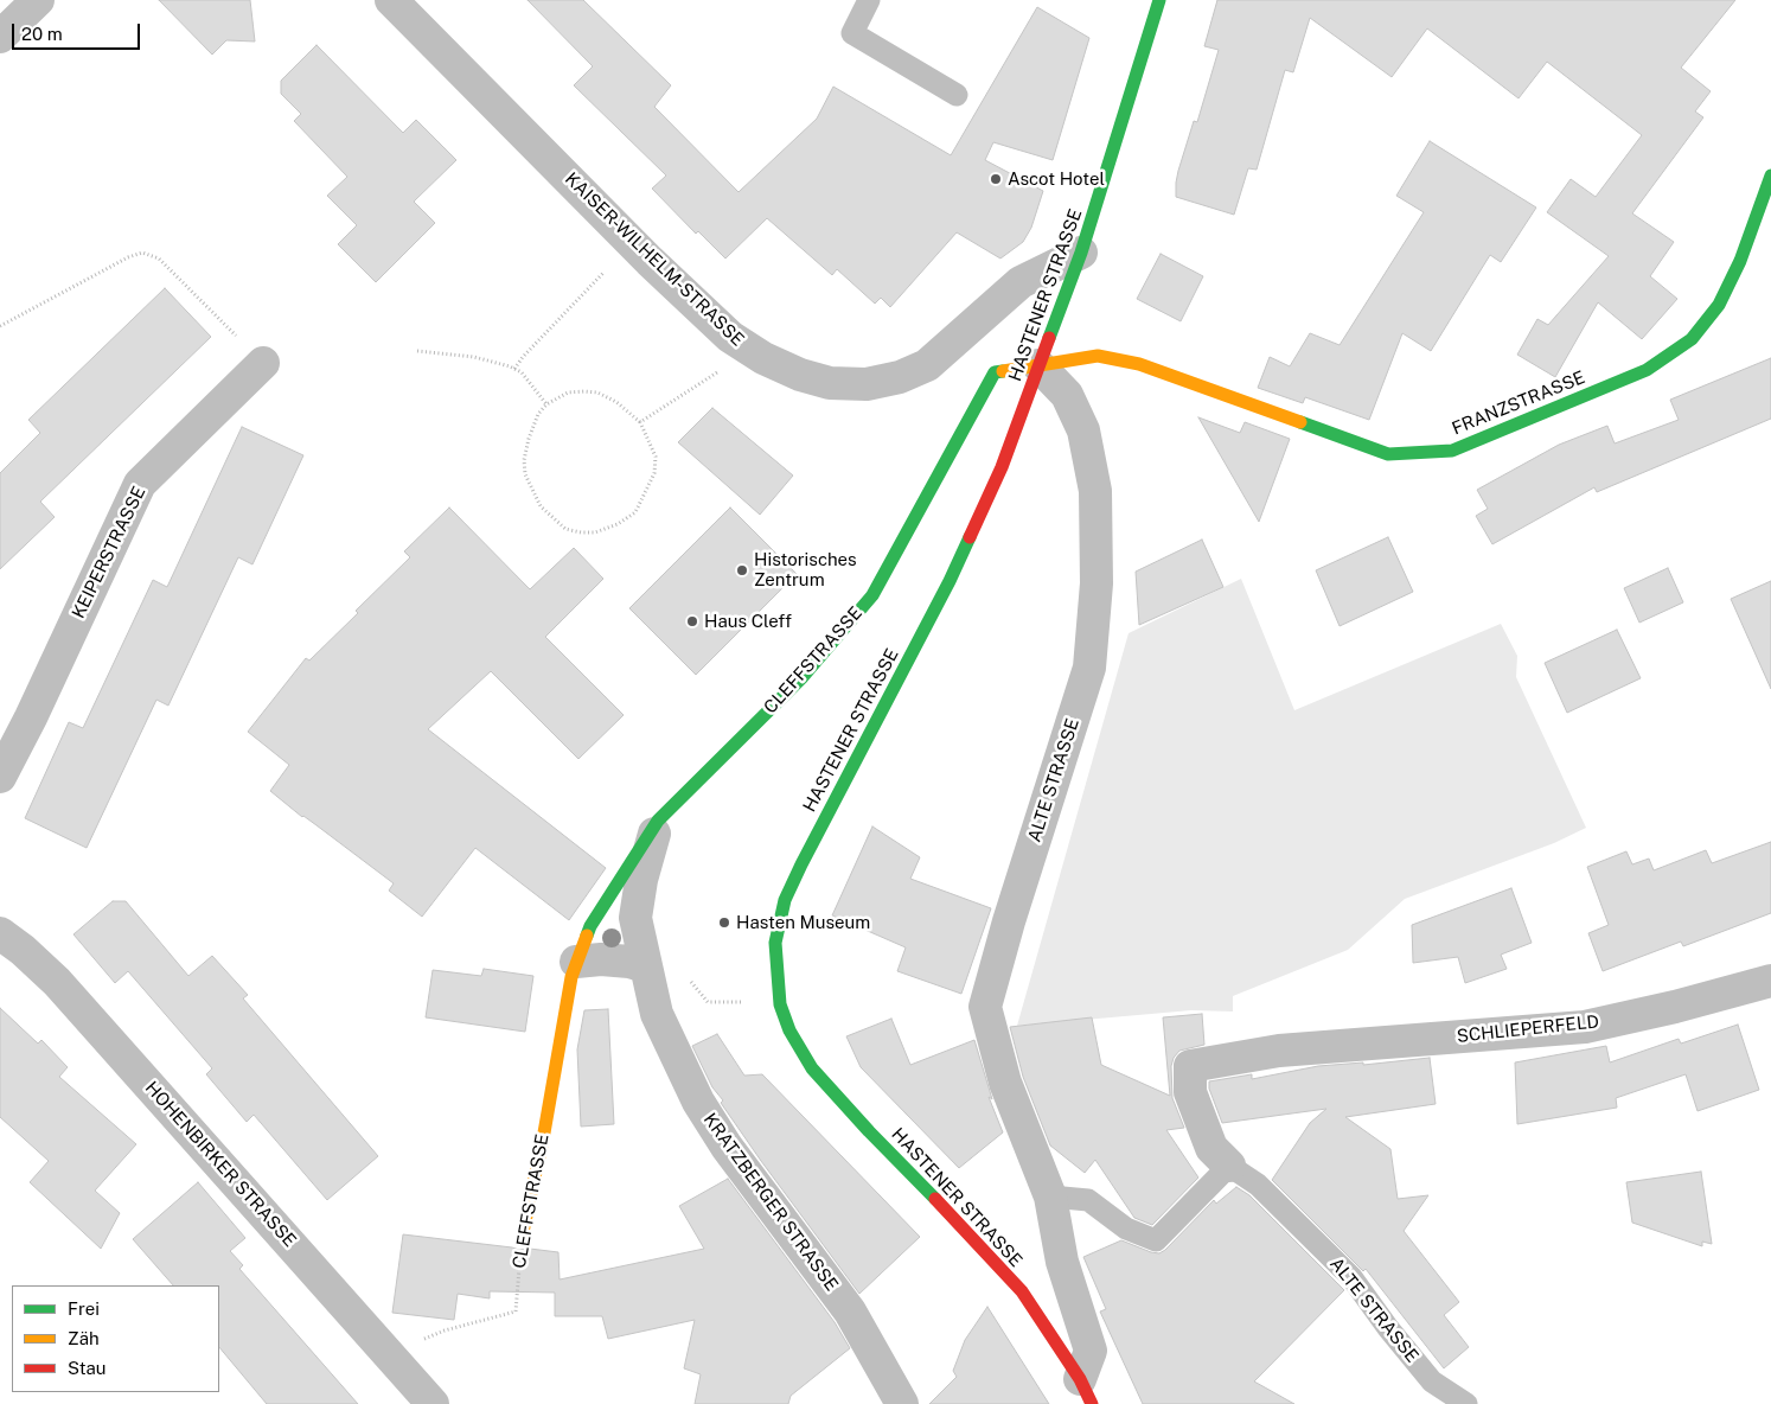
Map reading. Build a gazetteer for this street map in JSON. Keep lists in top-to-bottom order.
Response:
{
  "streets": {
    "street": [
      "KAISER-WILHELM-STRASSE",
      "HASTENER STRASSE",
      "FRANZSTRASSE",
      "KEIPERSTRASSE",
      "CLEFFSTRASSE",
      "ALTE STRASSE",
      "SCHLIEPERFELD",
      "HOHENBIRKER STRASSE",
      "KRATZBERGER STRASSE"
    ]
  },
  "crossings": [
    ["KAISER-WILHELM-STRASSE", "HASTENER STRASSE"],
    ["HASTENER STRASSE", "FRANZSTRASSE"],
    ["HASTENER STRASSE", "CLEFFSTRASSE"],
    ["HASTENER STRASSE", "ALTE STRASSE"],
    ["FRANZSTRASSE", "CLEFFSTRASSE"],
    ["FRANZSTRASSE", "ALTE STRASSE"],
    ["CLEFFSTRASSE", "ALTE STRASSE"],
    ["CLEFFSTRASSE", "HOHENBIRKER STRASSE"],
    ["CLEFFSTRASSE", "KRATZBERGER STRASSE"],
    ["ALTE STRASSE", "SCHLIEPERFELD"]
  ],
  "places": [
    "Ascot Hotel",
    "Historisches Zentrum",
    "Haus Cleff",
    "Hasten Museum"
  ],
  "legend": ["Frei", "Zäh", "Stau"],
  "scale_bar": "20 m"
}
